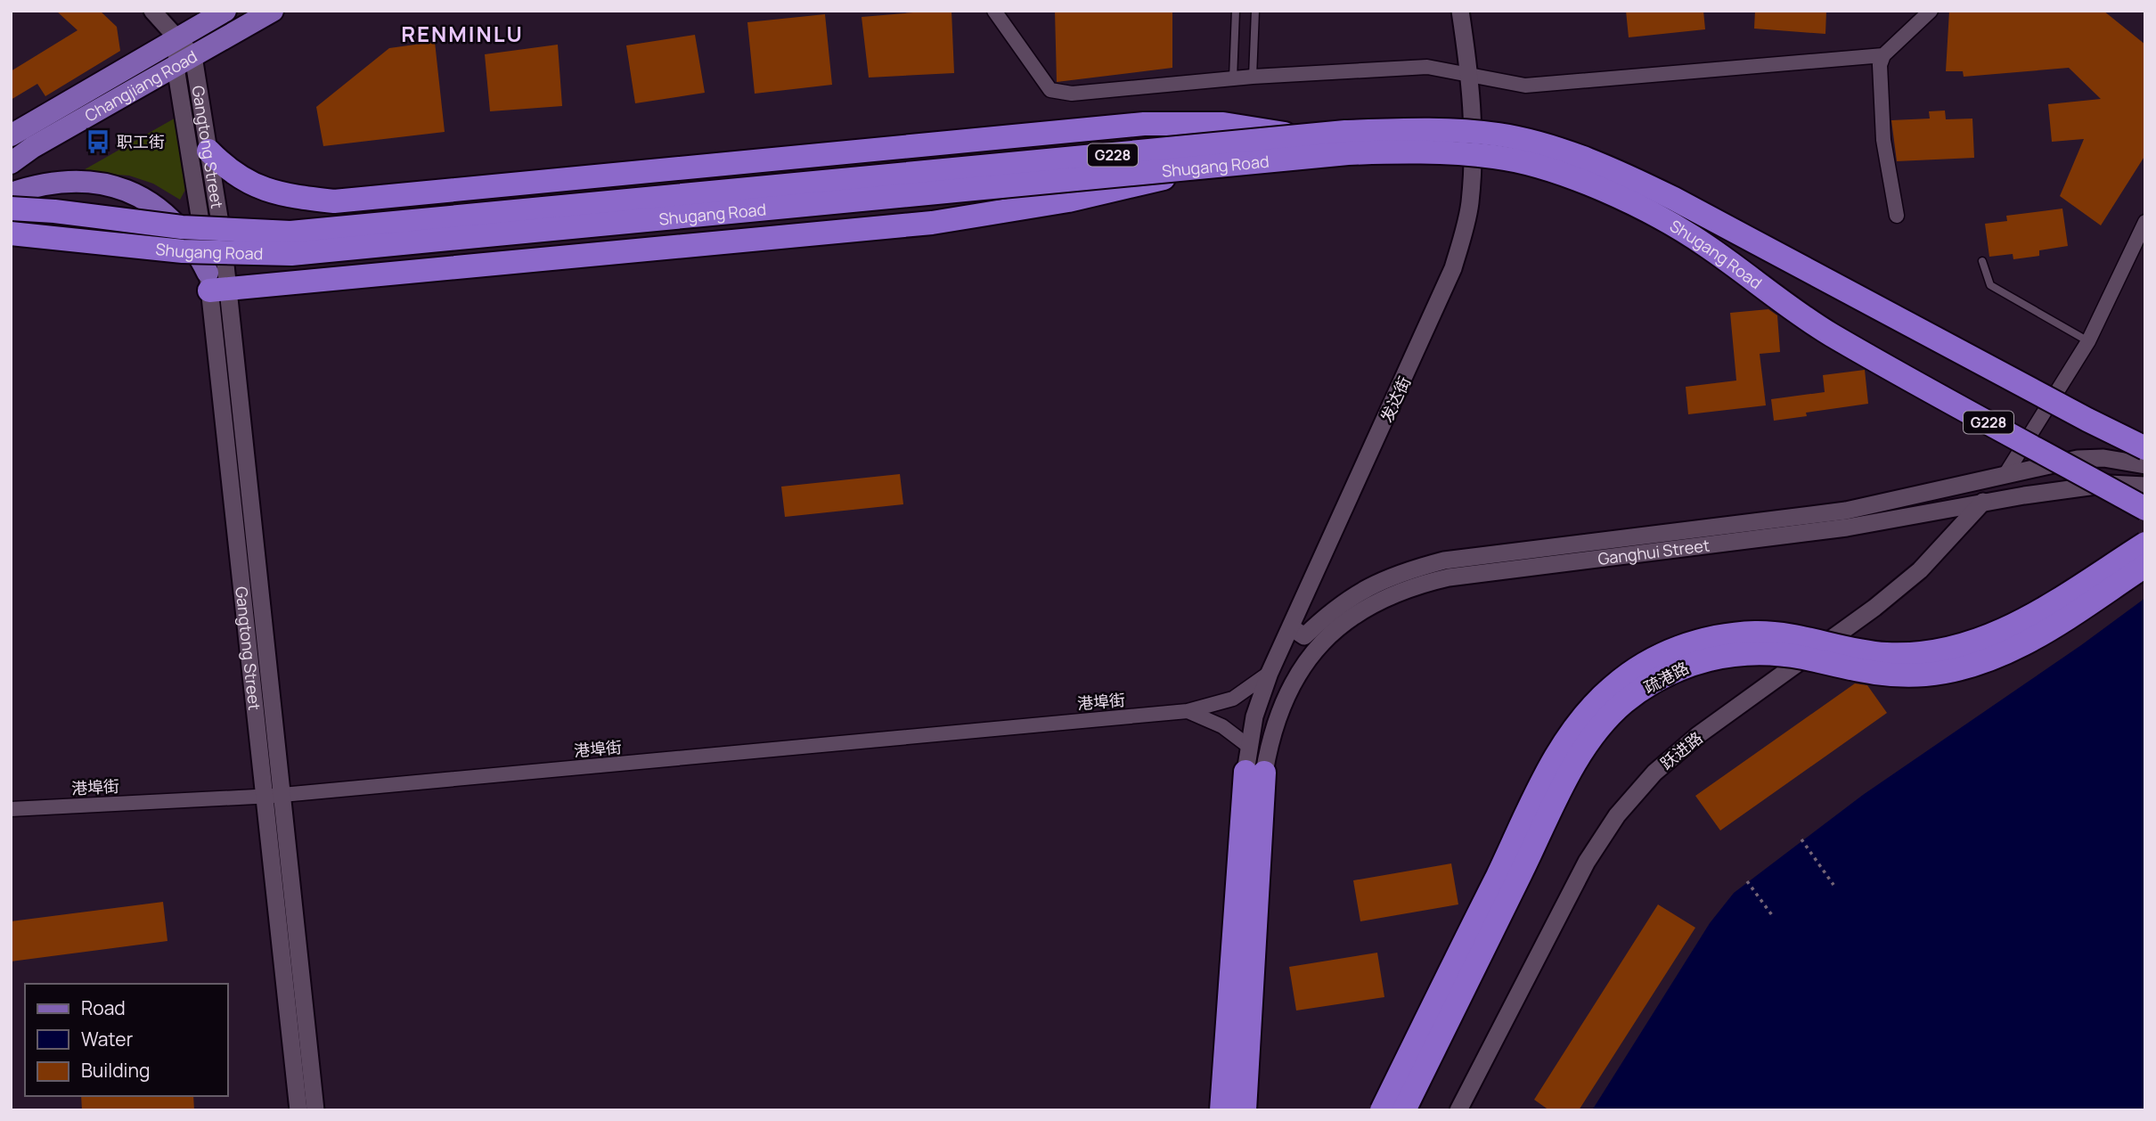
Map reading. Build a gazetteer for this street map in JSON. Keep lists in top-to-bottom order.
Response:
{
  "streets": {
    "highway": ["G228", "Shugang Road", "疏港路"],
    "main road": ["Changjiang Road"],
    "street": [
      "Gangtong Street",
      "发达街",
      "Ganghui Street",
      "港埠街",
      "跃进路"
    ]
  },
  "crossings": [
    ["Changjiang Road", "Gangtong Street"],
    ["Gangtong Street", "港埠街"],
    ["发达街", "Ganghui Street"],
    ["发达街", "港埠街"],
    ["Ganghui Street", "跃进路"]
  ],
  "districts": ["RENMINLU"],
  "places": {
    "bus stop": ["职工街"]
  },
  "legend": ["Road", "Water", "Building"]
}
